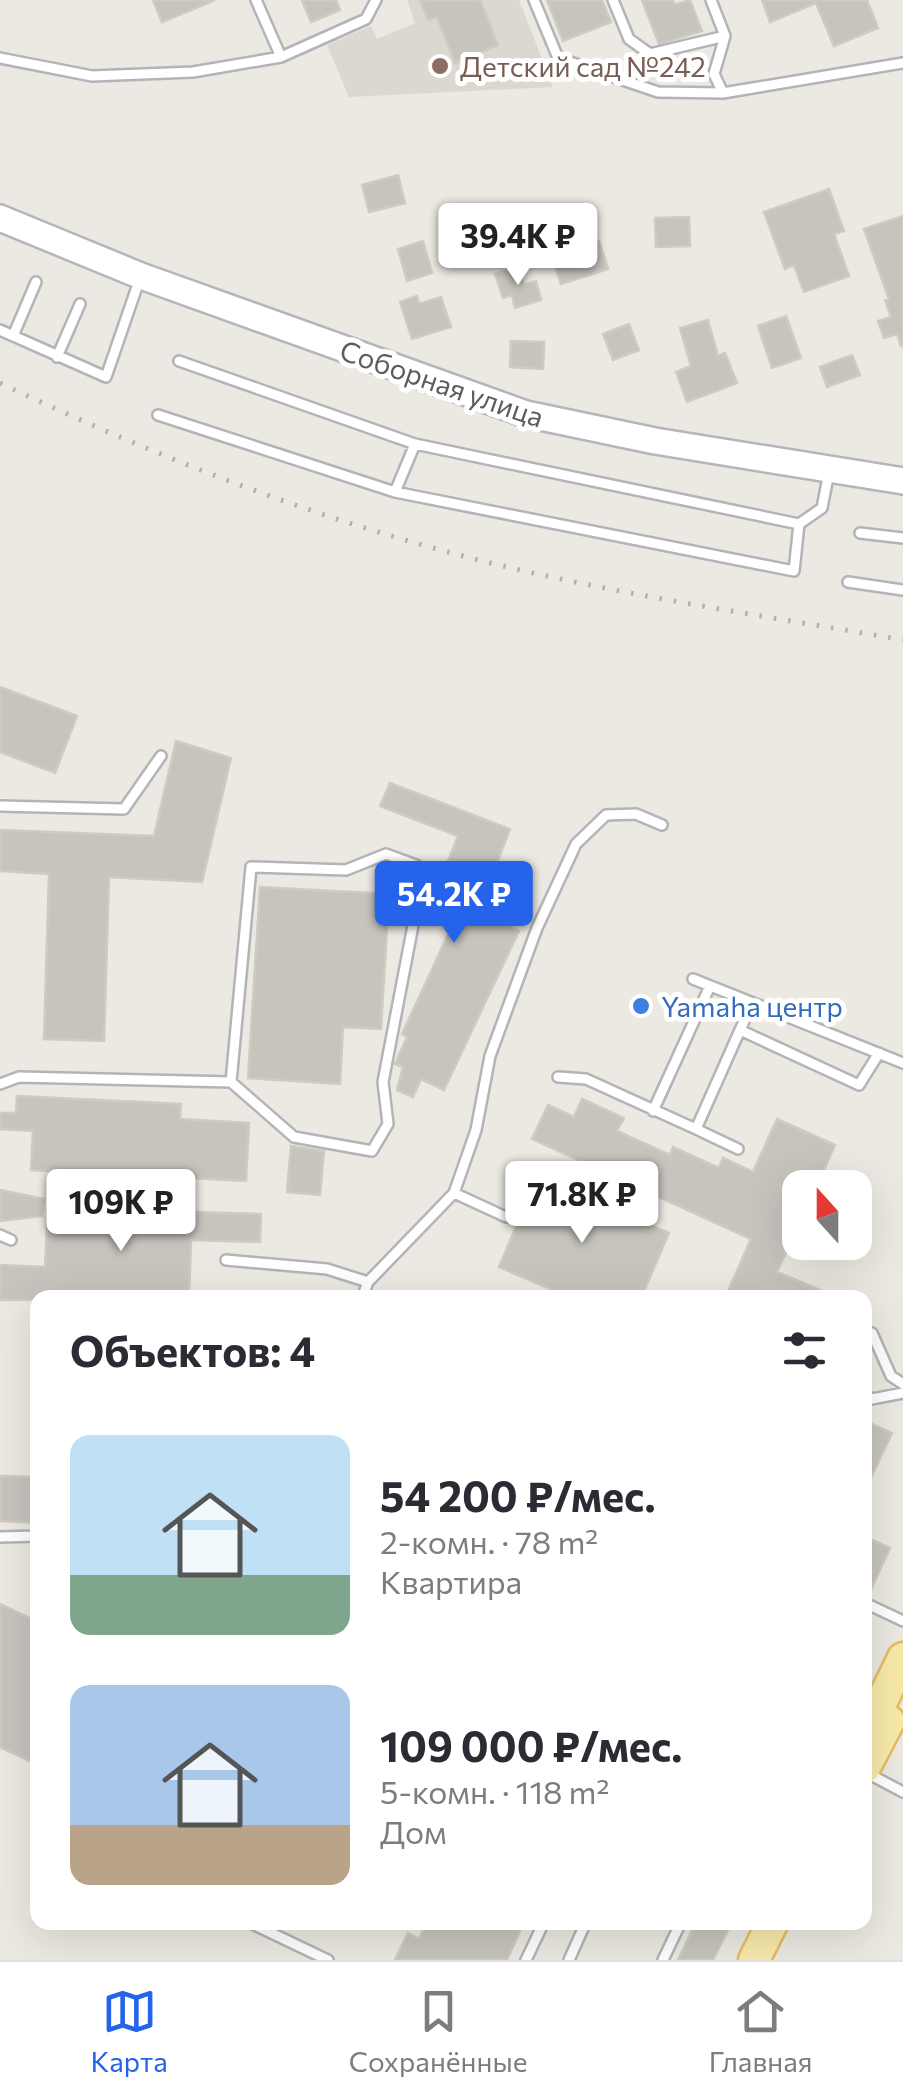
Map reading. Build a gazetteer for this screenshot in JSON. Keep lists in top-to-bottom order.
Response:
{
  "streets": {
    "street": ["Соборная улица"]
  },
  "places": ["Детский сад №242", "Yamaha центр"],
  "north": "top",
  "page": {
    "price": [
      "39.4K ₽",
      "54.2K ₽",
      "71.8K ₽",
      "109K ₽"
    ],
    "heading": "Объектов: 4",
    "list": [
      {
        "name": "54 200 ₽/мес.",
        "note": "2-комн. · 78 m² · Квартира"
      },
      {
        "name": "109 000 ₽/мес.",
        "note": "5-комн. · 118 m² · Дом"
      }
    ],
    "tabs": ["Карта", "Сохранённые", "Главная"]
  }
}
